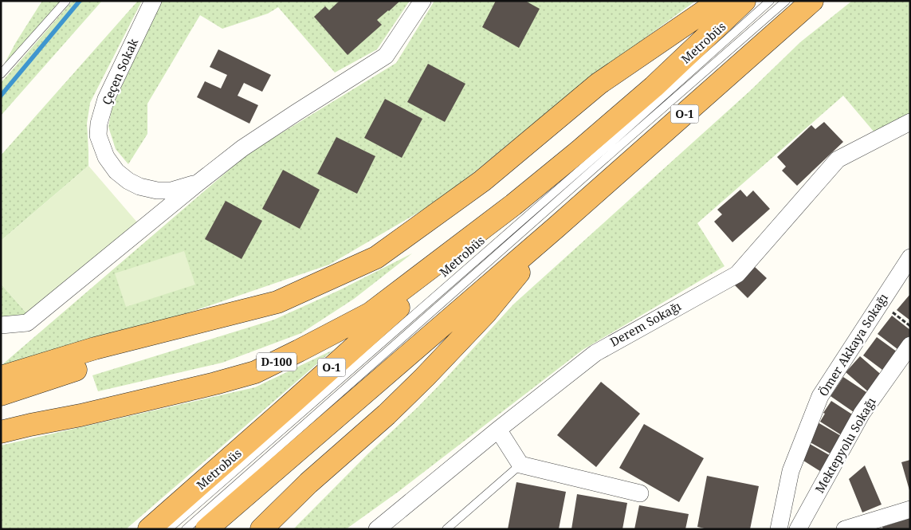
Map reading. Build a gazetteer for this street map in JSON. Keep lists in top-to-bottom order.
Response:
{
  "streets": {
    "highway": ["O-1", "D-100"],
    "street": [
      "Çeçen Sokak",
      "Derem Sokağı",
      "Ömer Akkaya Sokağı",
      "Mektepyolu Sokağı"
    ],
    "lane": ["Metrobüs"]
  },
  "crossings": [
    ["Metrobüs", "O-1"],
    ["O-1", "D-100"]
  ]
}
